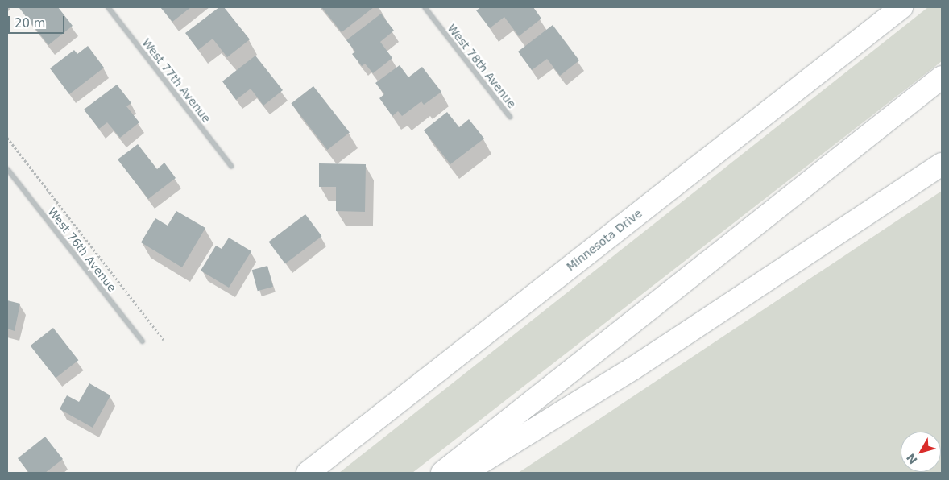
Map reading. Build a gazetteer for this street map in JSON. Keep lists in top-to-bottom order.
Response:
{
  "streets": {
    "highway": ["Minnesota Drive"],
    "street": ["West 78th Avenue", "West 77th Avenue", "West 76th Avenue"]
  },
  "scale_bar": "20 m",
  "north": "bottom left"
}
